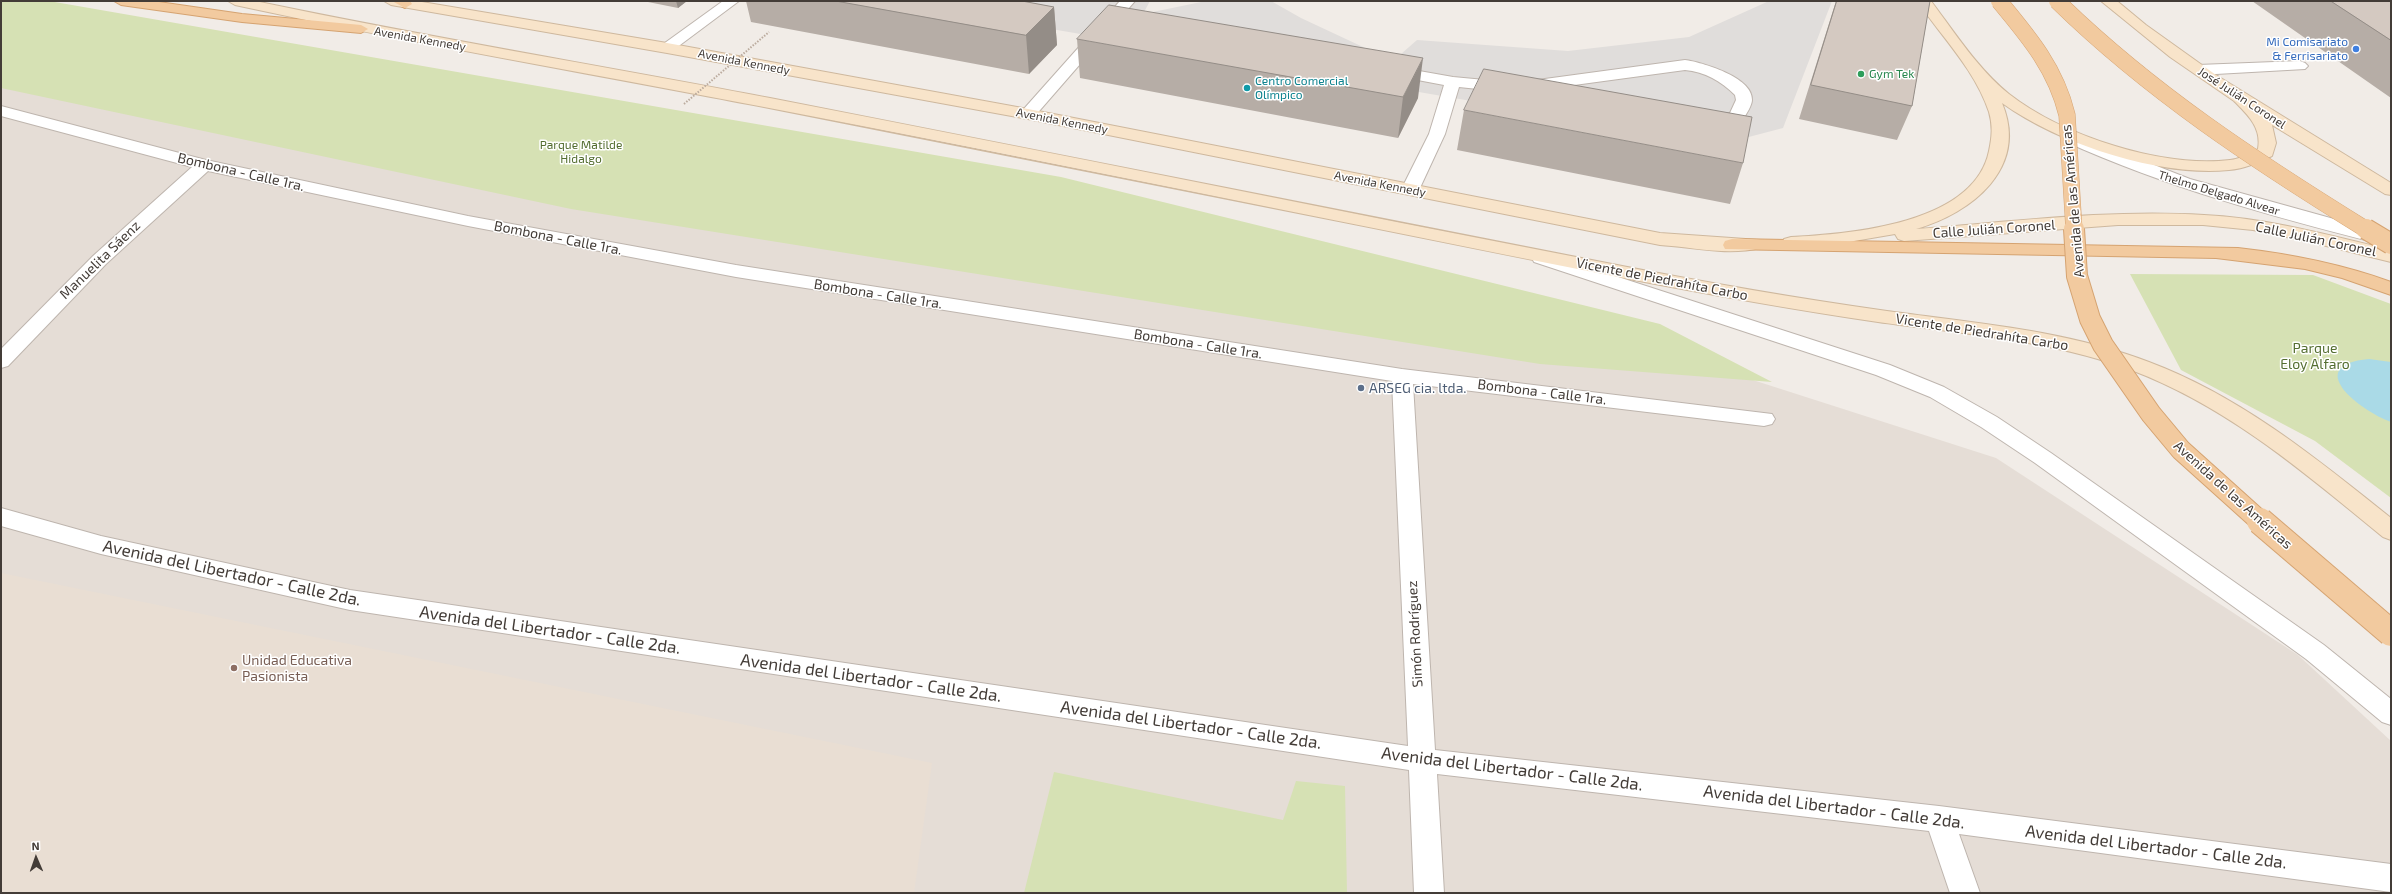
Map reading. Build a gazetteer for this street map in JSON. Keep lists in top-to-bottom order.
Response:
{
  "streets": {
    "main road": [
      "Avenida Kennedy",
      "José Julián Coronel",
      "Avenida de las Américas",
      "Calle Julián Coronel",
      "Vicente de Piedrahíta Carbo"
    ],
    "street": [
      "Bombona - Calle 1ra.",
      "Thelmo Delgado Alvear",
      "Manuelita Sáenz",
      "Avenida del Libertador - Calle 2da.",
      "Simón Rodríguez"
    ]
  },
  "crossings": [
    ["Avenida Kennedy", "Calle Julián Coronel"],
    ["Avenida Kennedy", "Vicente de Piedrahíta Carbo"],
    ["Bombona - Calle 1ra.", "Manuelita Sáenz"],
    ["Bombona - Calle 1ra.", "Simón Rodríguez"],
    ["Avenida del Libertador - Calle 2da.", "Simón Rodríguez"]
  ],
  "parks": ["Parque Matilde Hidalgo", "Parque Eloy Alfaro"],
  "places": [
    "Mi Comisariato & Ferrisariato",
    "Gym Tek",
    "Centro Comercial Olímpico",
    "ARSEG cia. ltda.",
    "Unidad Educativa Pasionista"
  ],
  "north": "top"
}
